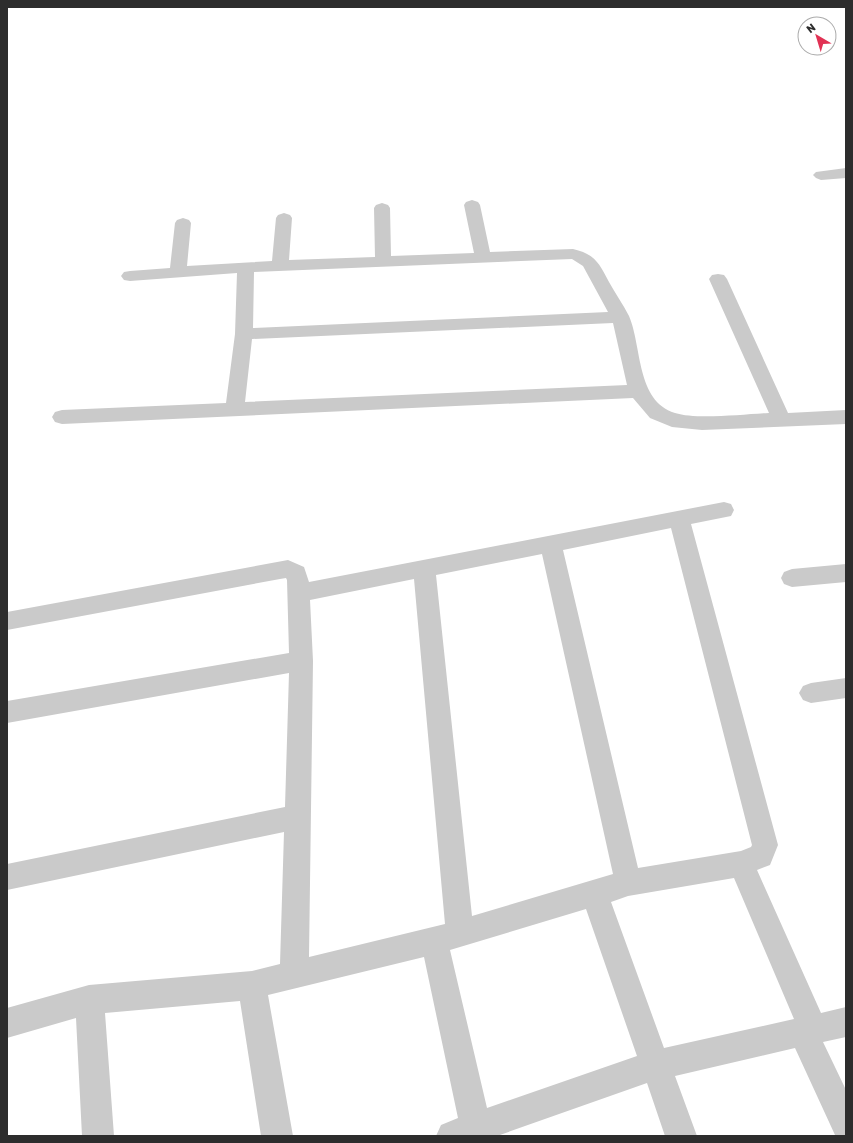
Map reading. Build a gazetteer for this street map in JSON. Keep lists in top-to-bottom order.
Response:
{
  "north": "top left"
}
